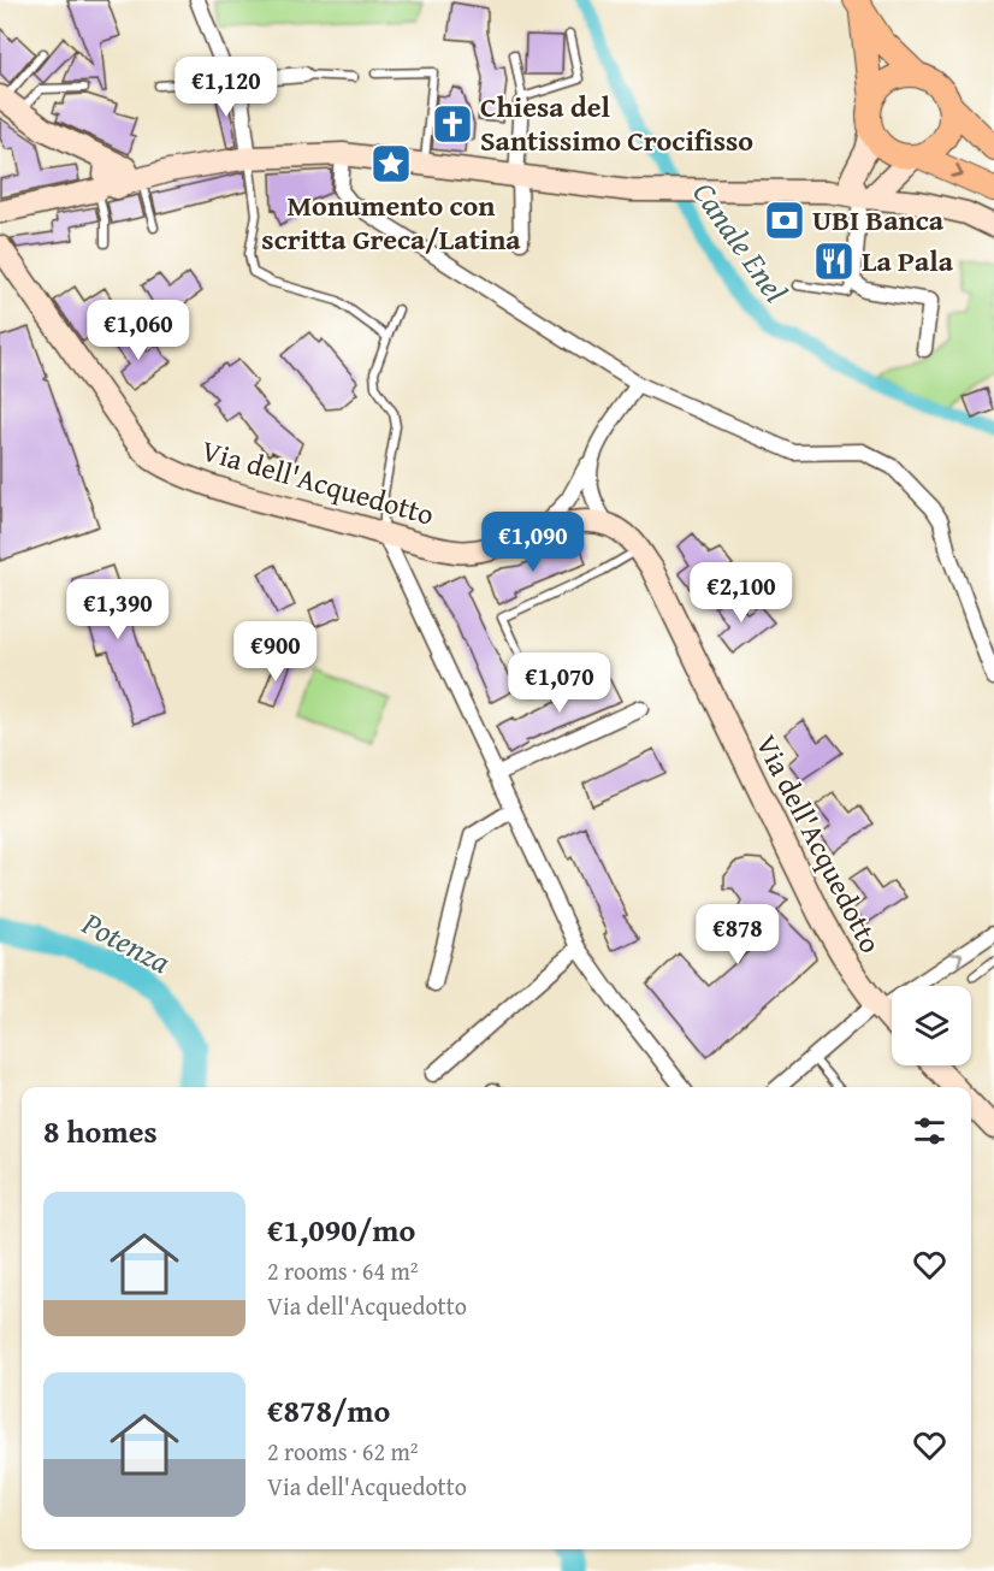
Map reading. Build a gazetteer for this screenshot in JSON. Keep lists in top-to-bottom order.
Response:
{
  "streets": {
    "street": ["Via dell'Acquedotto"]
  },
  "water": ["Canale Enel", "Potenza"],
  "places": {
    "church": ["Chiesa del Santissimo Crocifisso"],
    "place": ["Monumento con scritta Greca/Latina"],
    "bank": ["UBI Banca"],
    "restaurant": ["La Pala"]
  },
  "page": {
    "price": [
      "€1,120",
      "€1,060",
      "€1,090",
      "€2,100",
      "€1,390",
      "€900",
      "€1,070",
      "€878"
    ],
    "heading": "8 homes",
    "list": [
      {
        "name": "€1,090/mo",
        "note": "2 rooms · 64 m² · Via dell'Acquedotto"
      },
      {
        "name": "€878/mo",
        "note": "2 rooms · 62 m² · Via dell'Acquedotto"
      }
    ]
  }
}
